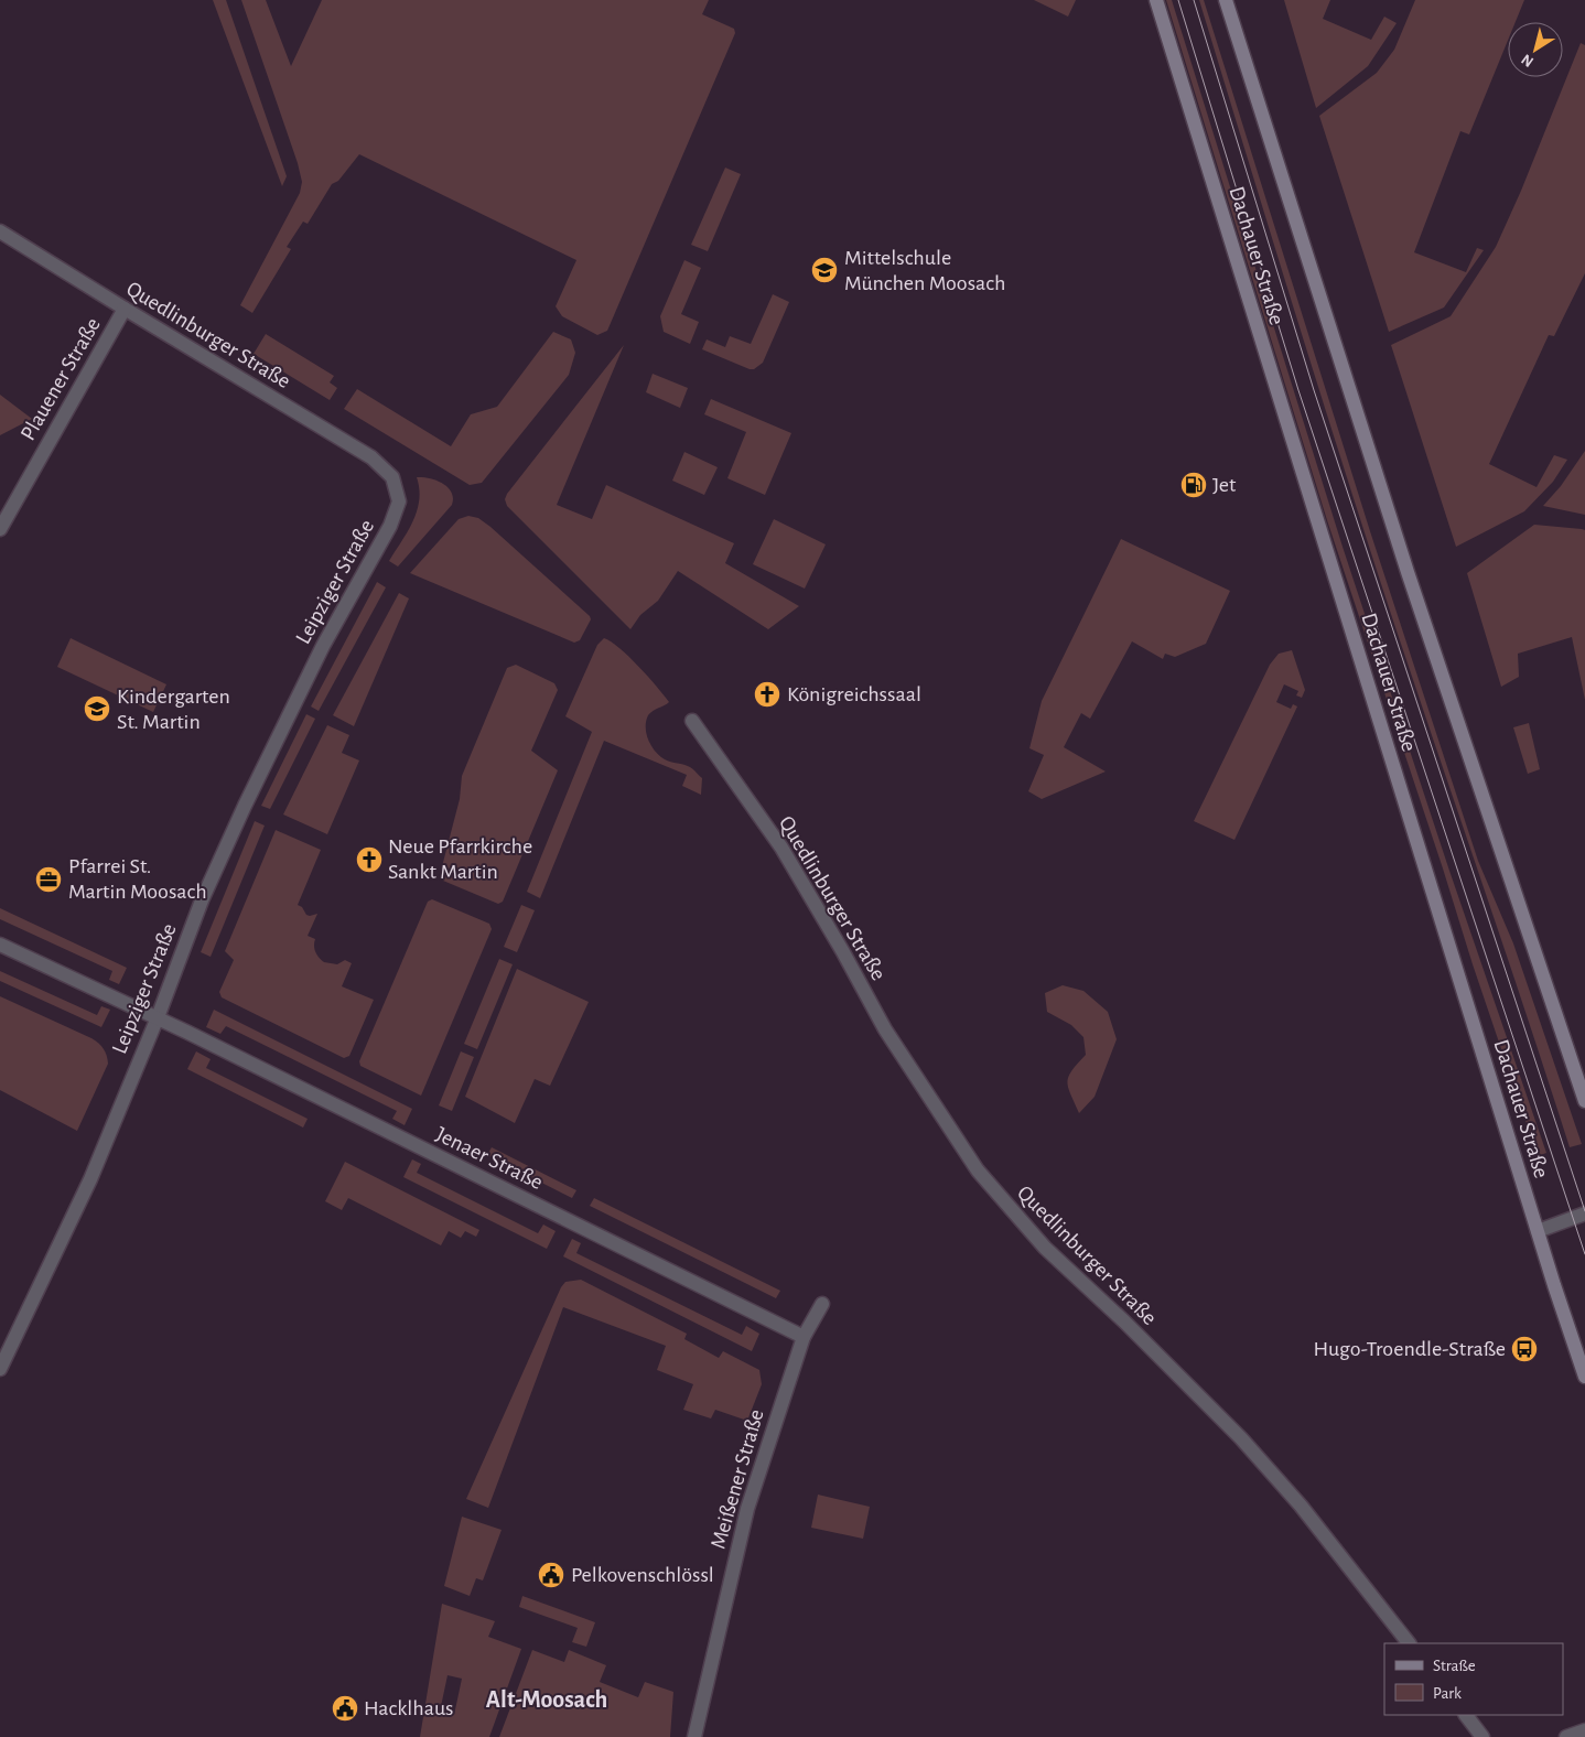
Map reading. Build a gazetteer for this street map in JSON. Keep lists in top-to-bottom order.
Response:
{
  "streets": {
    "main road": ["Dachauer Straße"],
    "street": [
      "Quedlinburger Straße",
      "Plauener Straße",
      "Leipziger Straße",
      "Jenaer Straße",
      "Meißener Straße"
    ]
  },
  "crossings": [
    ["Quedlinburger Straße", "Plauener Straße"],
    ["Quedlinburger Straße", "Leipziger Straße"],
    ["Leipziger Straße", "Jenaer Straße"],
    ["Jenaer Straße", "Meißener Straße"]
  ],
  "districts": ["Alt-Moosach"],
  "places": {
    "school or university": ["Mittelschule München Moosach", "Kindergarten St. Martin"],
    "fuel station": ["Jet"],
    "church": ["Königreichssaal", "Neue Pfarrkirche Sankt Martin"],
    "office": ["Pfarrei St. Martin Moosach"],
    "bus stop": ["Hugo-Troendle-Straße"],
    "public building": ["Pelkovenschlössl", "Hacklhaus"]
  },
  "legend": ["Straße", "Park"],
  "north": "bottom left"
}
